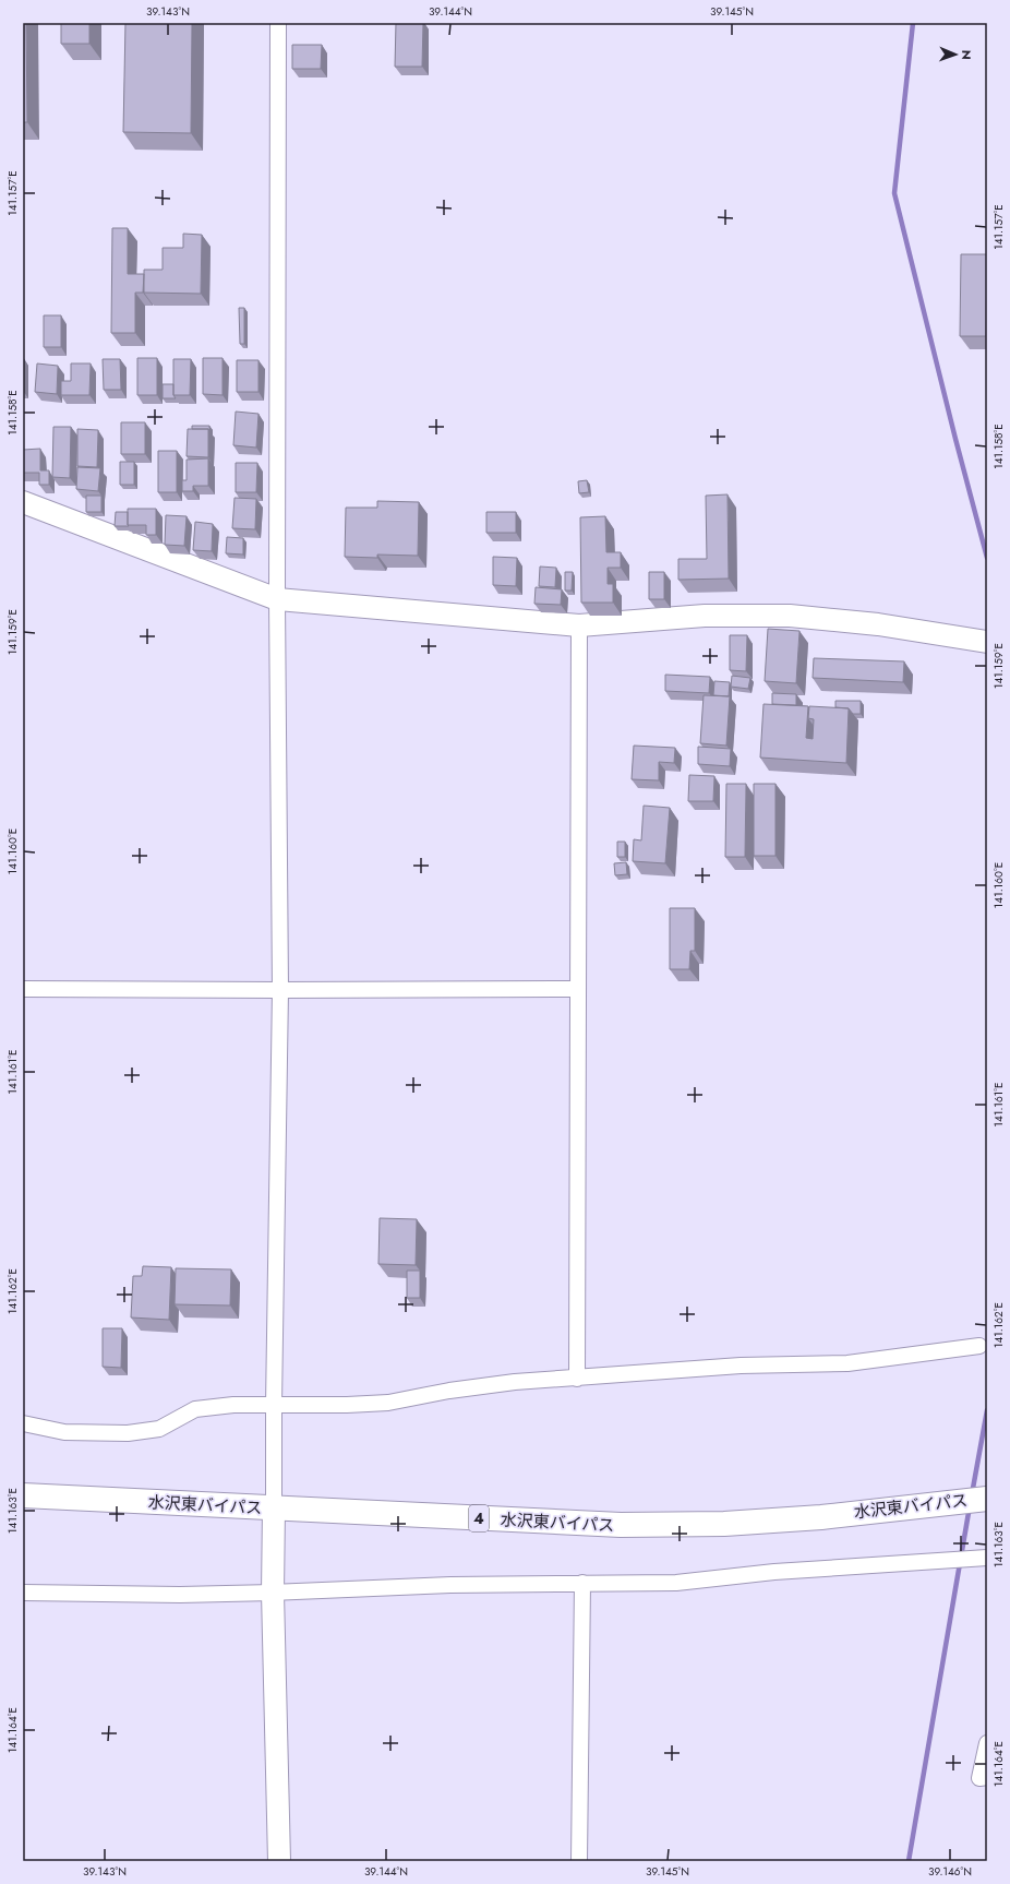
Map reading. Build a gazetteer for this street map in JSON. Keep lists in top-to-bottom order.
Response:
{
  "streets": {
    "highway": ["水沢東バイパス", "4"]
  },
  "north": "right",
  "coordinates": [
    "39.143°N",
    "39.144°N",
    "39.145°N",
    "141.157°E",
    "141.158°E",
    "141.159°E",
    "141.160°E",
    "141.161°E",
    "141.162°E",
    "141.163°E",
    "141.164°E",
    "39.146°N"
  ]
}
